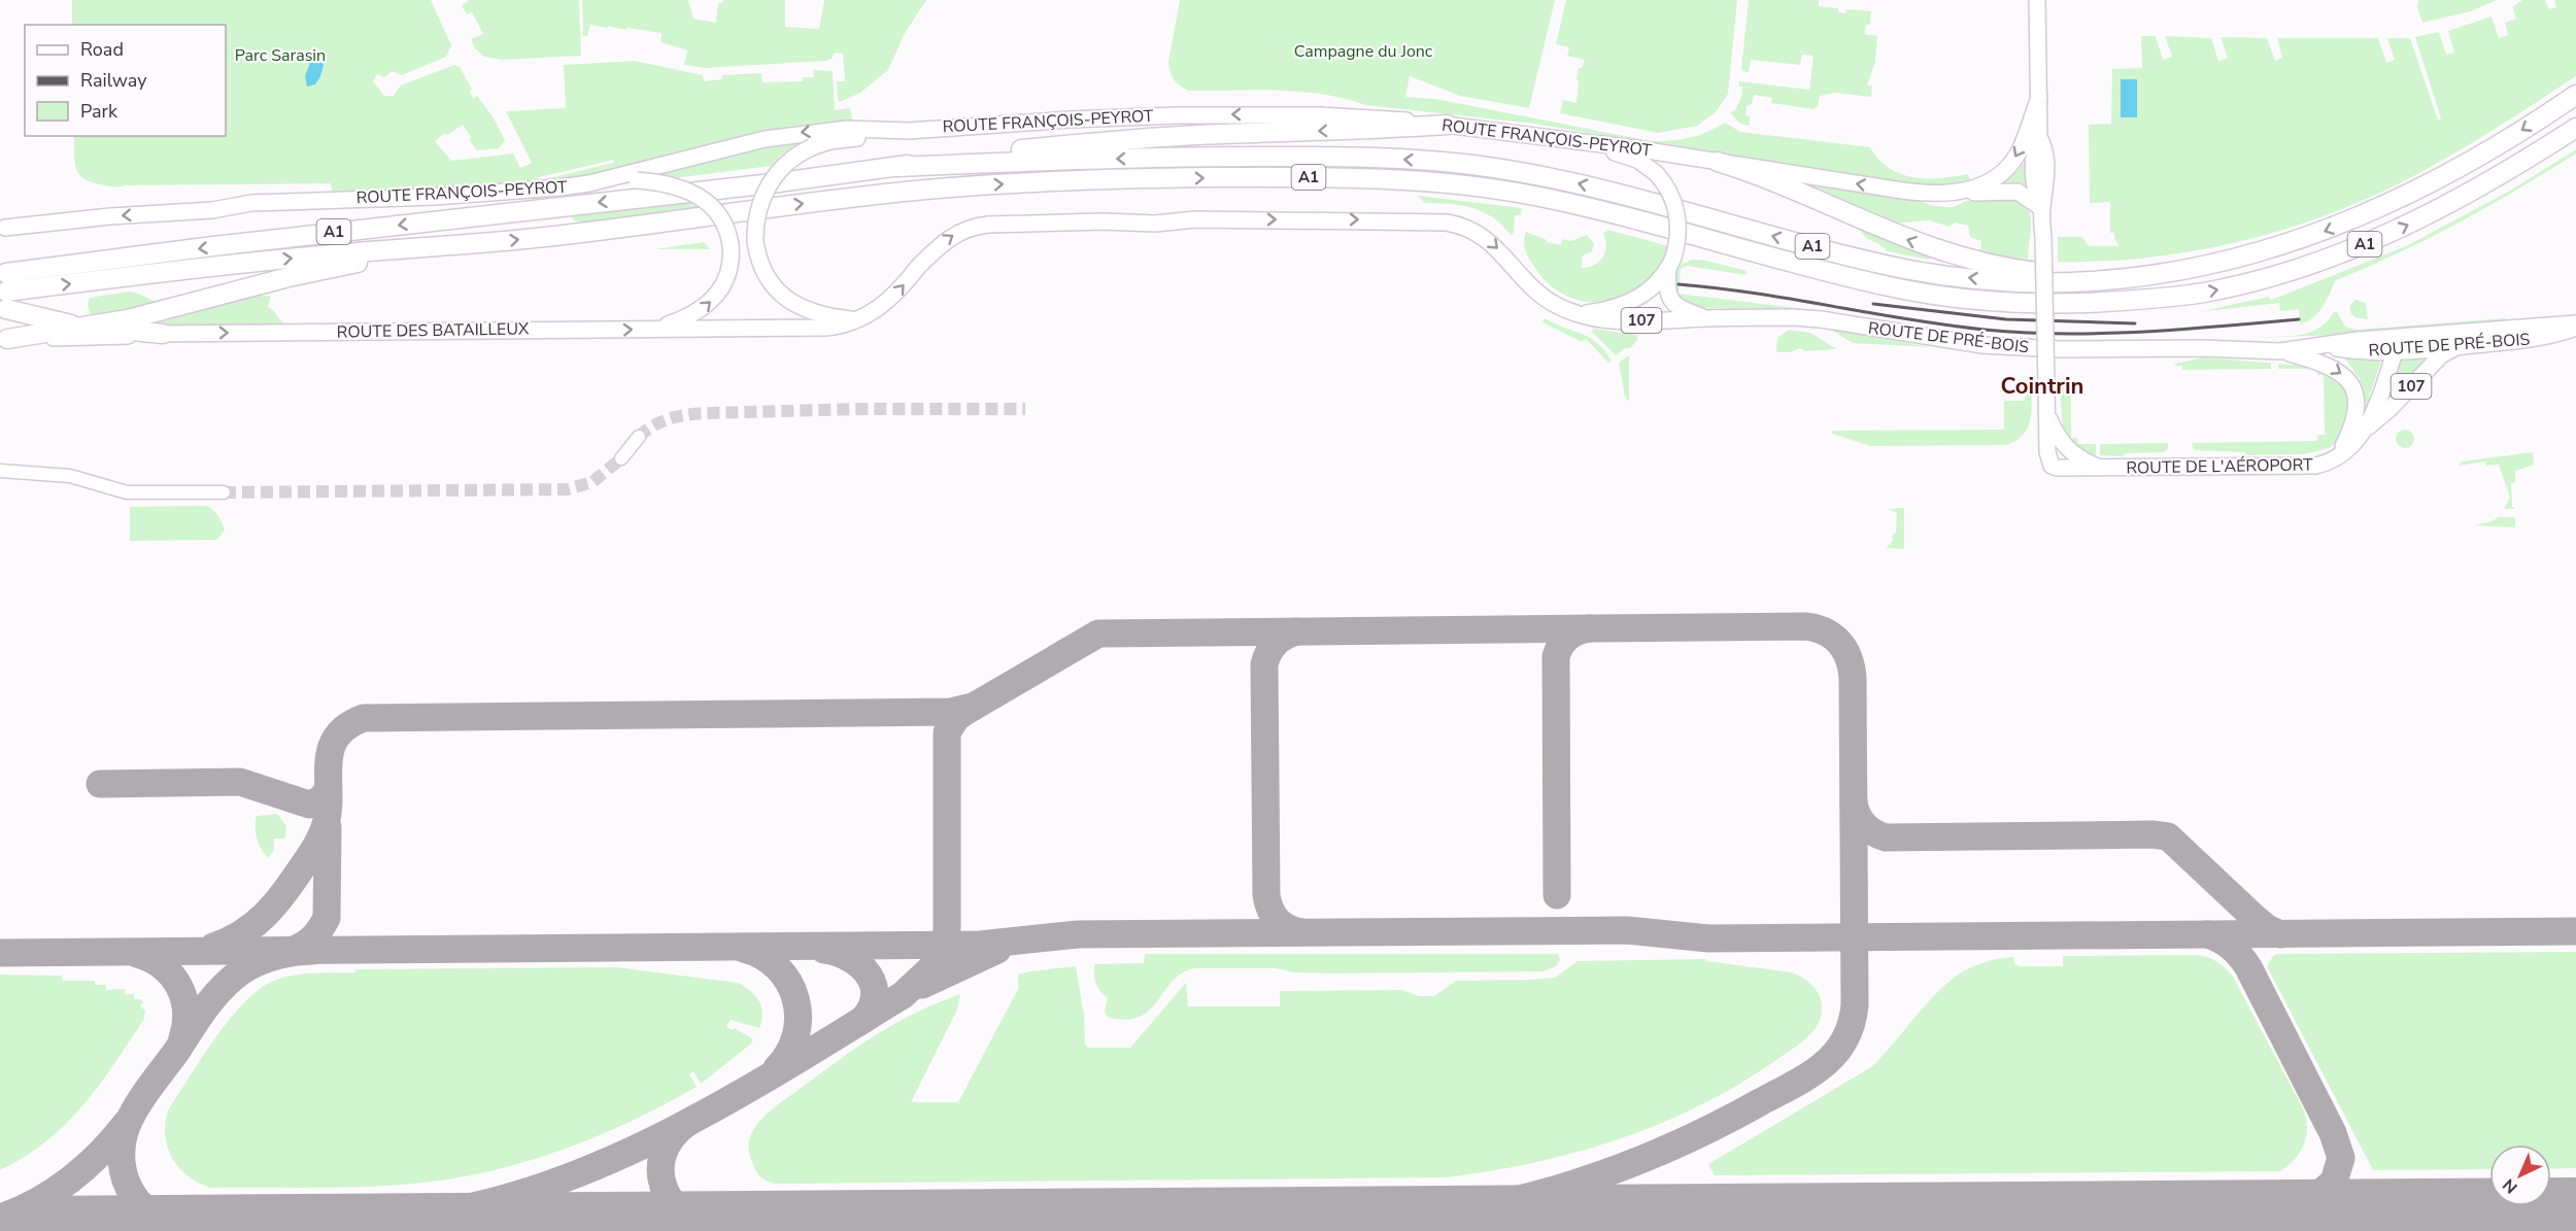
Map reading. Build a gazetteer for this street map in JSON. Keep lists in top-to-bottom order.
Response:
{
  "streets": {
    "highway": ["A1"],
    "main road": [
      "ROUTE FRANÇOIS-PEYROT",
      "107",
      "ROUTE DES BATAILLEUX",
      "ROUTE DE PRÉ-BOIS",
      "ROUTE DE L'AÉROPORT"
    ]
  },
  "crossings": [
    ["ROUTE FRANÇOIS-PEYROT", "107"],
    ["107", "ROUTE DE PRÉ-BOIS"],
    ["107", "ROUTE DE L'AÉROPORT"],
    ["ROUTE DES BATAILLEUX", "ROUTE DE PRÉ-BOIS"],
    ["ROUTE DE PRÉ-BOIS", "ROUTE DE L'AÉROPORT"]
  ],
  "one_way": ["ROUTE FRANÇOIS-PEYROT", "ROUTE DES BATAILLEUX"],
  "districts": ["Cointrin"],
  "parks": ["Campagne du Jonc", "Parc Sarasin"],
  "legend": ["Road", "Railway", "Park"],
  "north": "bottom left"
}
